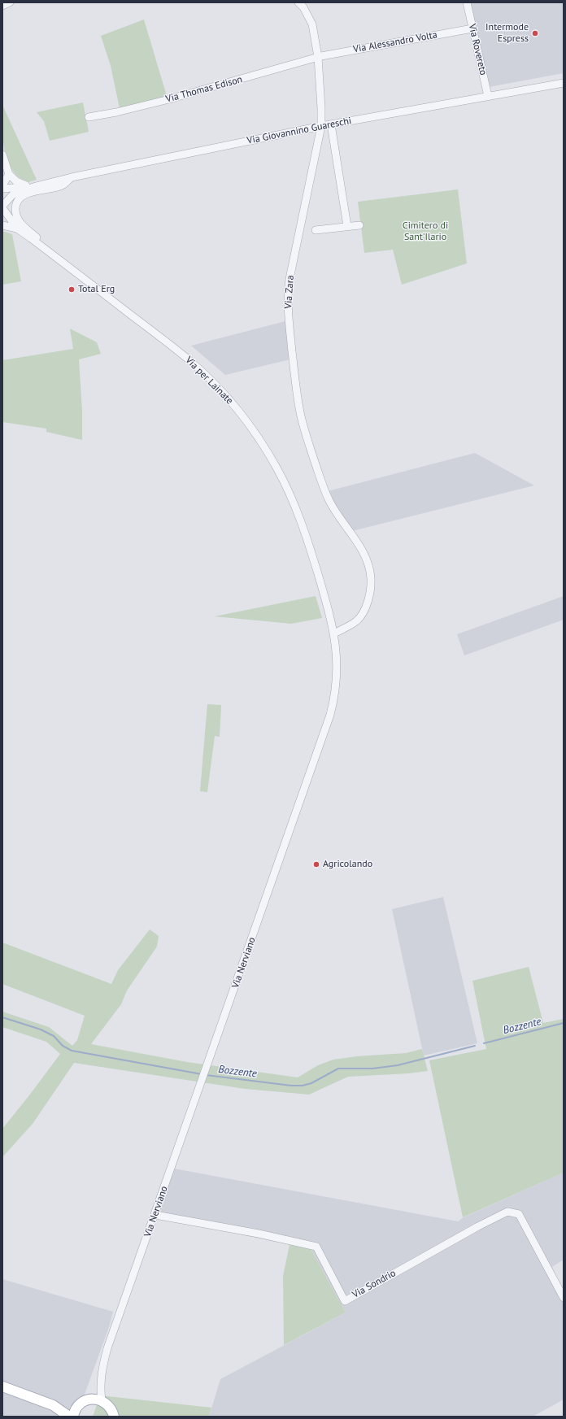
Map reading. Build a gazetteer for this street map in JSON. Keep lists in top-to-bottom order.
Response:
{
  "streets": {
    "street": [
      "Via Alessandro Volta",
      "Via Rovereto",
      "Via Thomas Edison",
      "Via Giovannino Guareschi",
      "Via Zara",
      "Via per Lainate",
      "Via Nerviano",
      "Via Sondrio"
    ]
  },
  "crossings": [
    ["Via Alessandro Volta", "Via Rovereto"],
    ["Via Alessandro Volta", "Via Thomas Edison"],
    ["Via Alessandro Volta", "Via Zara"],
    ["Via Rovereto", "Via Giovannino Guareschi"],
    ["Via Thomas Edison", "Via Zara"],
    ["Via Giovannino Guareschi", "Via Zara"],
    ["Via Zara", "Via Nerviano"],
    ["Via per Lainate", "Via Nerviano"],
    ["Via Nerviano", "Via Sondrio"]
  ],
  "water": ["Bozzente"],
  "parks": ["Cimitero di Sant'Ilario"],
  "places": ["Intermode Espress", "Total Erg", "Agricolando"]
}
